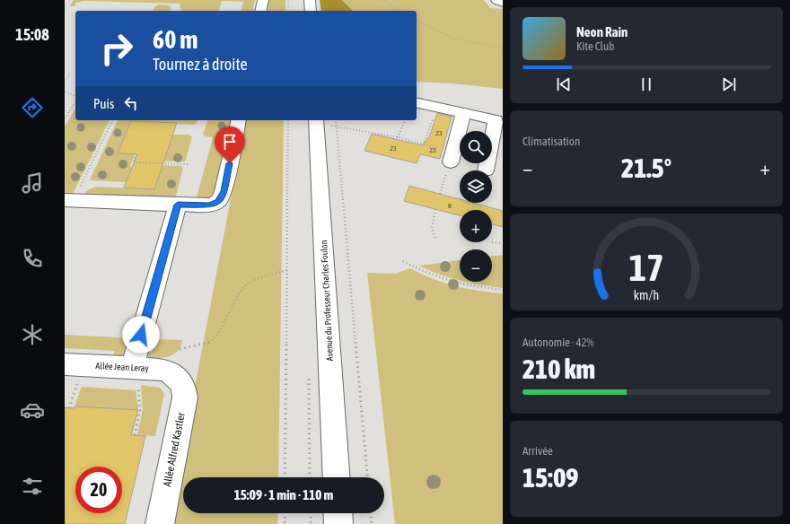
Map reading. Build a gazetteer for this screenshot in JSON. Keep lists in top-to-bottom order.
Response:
{
  "streets": {
    "street": ["Avenue du Professeur Charles Foulon", "Allée Jean Leray", "Allée Alfred Kastler"]
  },
  "crossings": [
    ["Allée Jean Leray", "Allée Alfred Kastler"]
  ],
  "house_numbers": [
    "23",
    "23",
    "23",
    "8"
  ],
  "page": {
    "tabs": "15:08",
    "turn": ["60 m", "Tournez à droite"],
    "song": ["Neon Rain", "Kite Club"],
    "then": "Puis",
    "tile": [
      "Climatisation",
      ["Autonomie · 42%", "210 km"],
      ["Arrivée", "15:09"]
    ],
    "map_buttons": ["+", "−"],
    "heat": ["−", "21.5°", "+"],
    "limit": "20",
    "trip": "15:09 · 1 min · 110 m",
    "gauge": ["17", "km/h"]
  }
}
